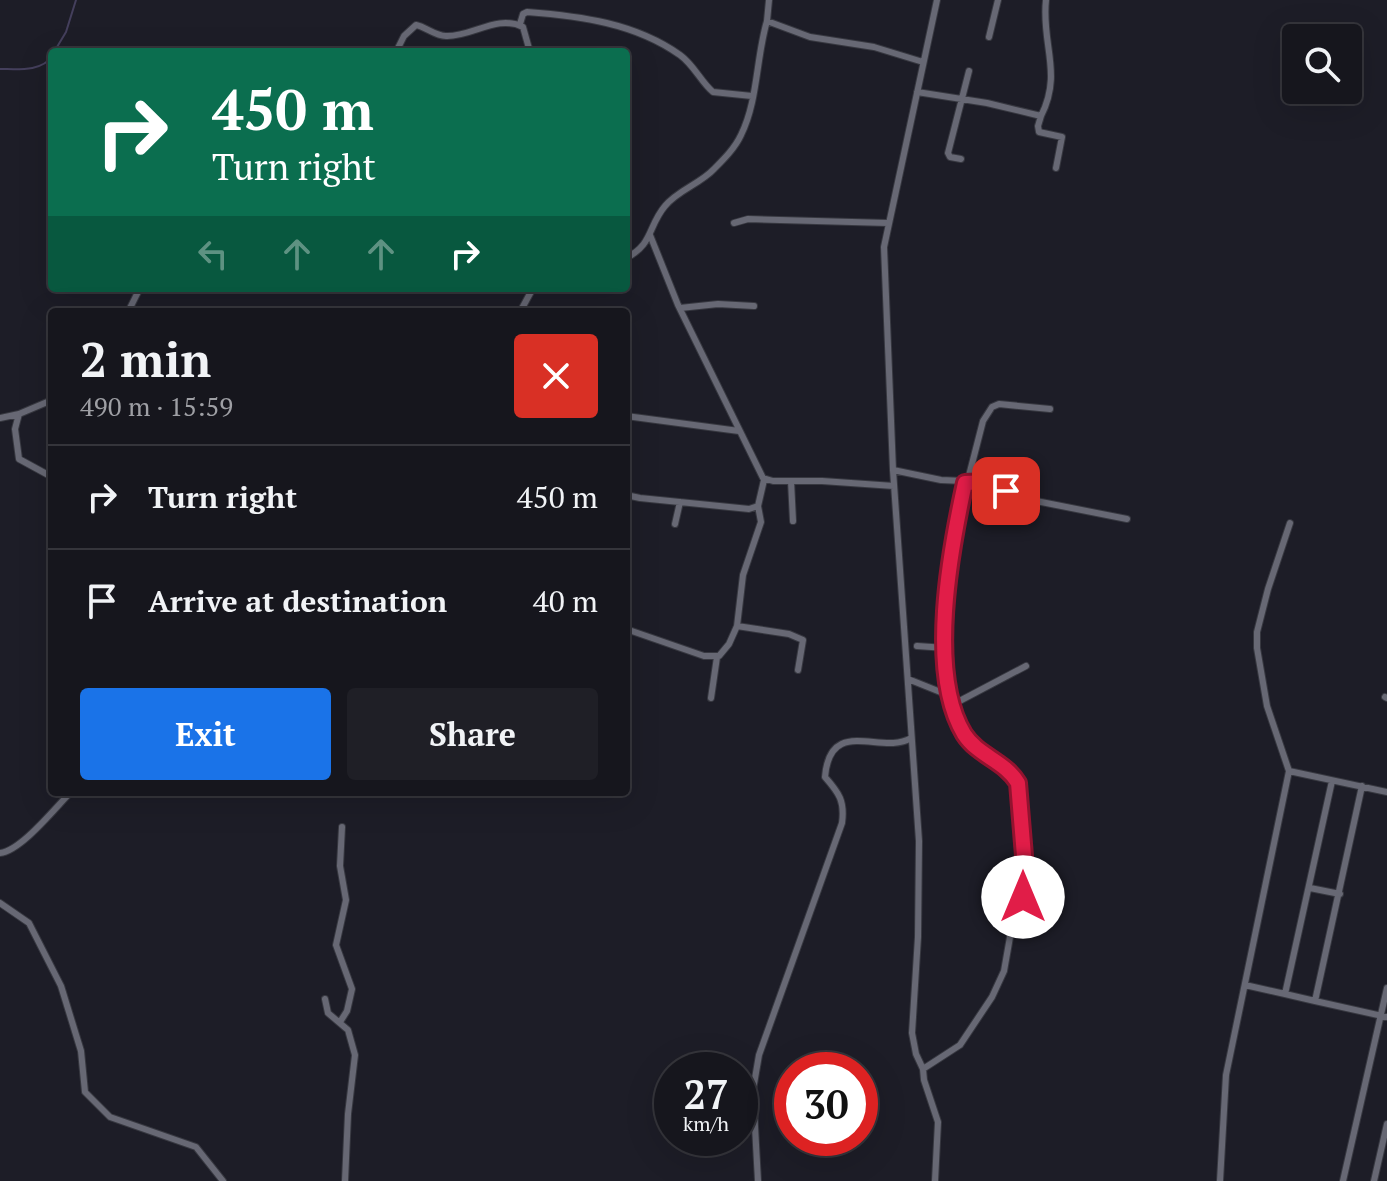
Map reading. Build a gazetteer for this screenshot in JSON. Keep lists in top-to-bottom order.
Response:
{
  "page": {
    "turn": ["450 m", "Turn right"],
    "heading": ["2 min", "490 m · 15:59"],
    "list": [
      {
        "name": "Turn right",
        "value": "450 m"
      },
      {
        "name": "Arrive at destination",
        "value": "40 m"
      }
    ],
    "buttons": ["Exit", "Share"],
    "speed": "27 km/h",
    "limit": "30"
  }
}
